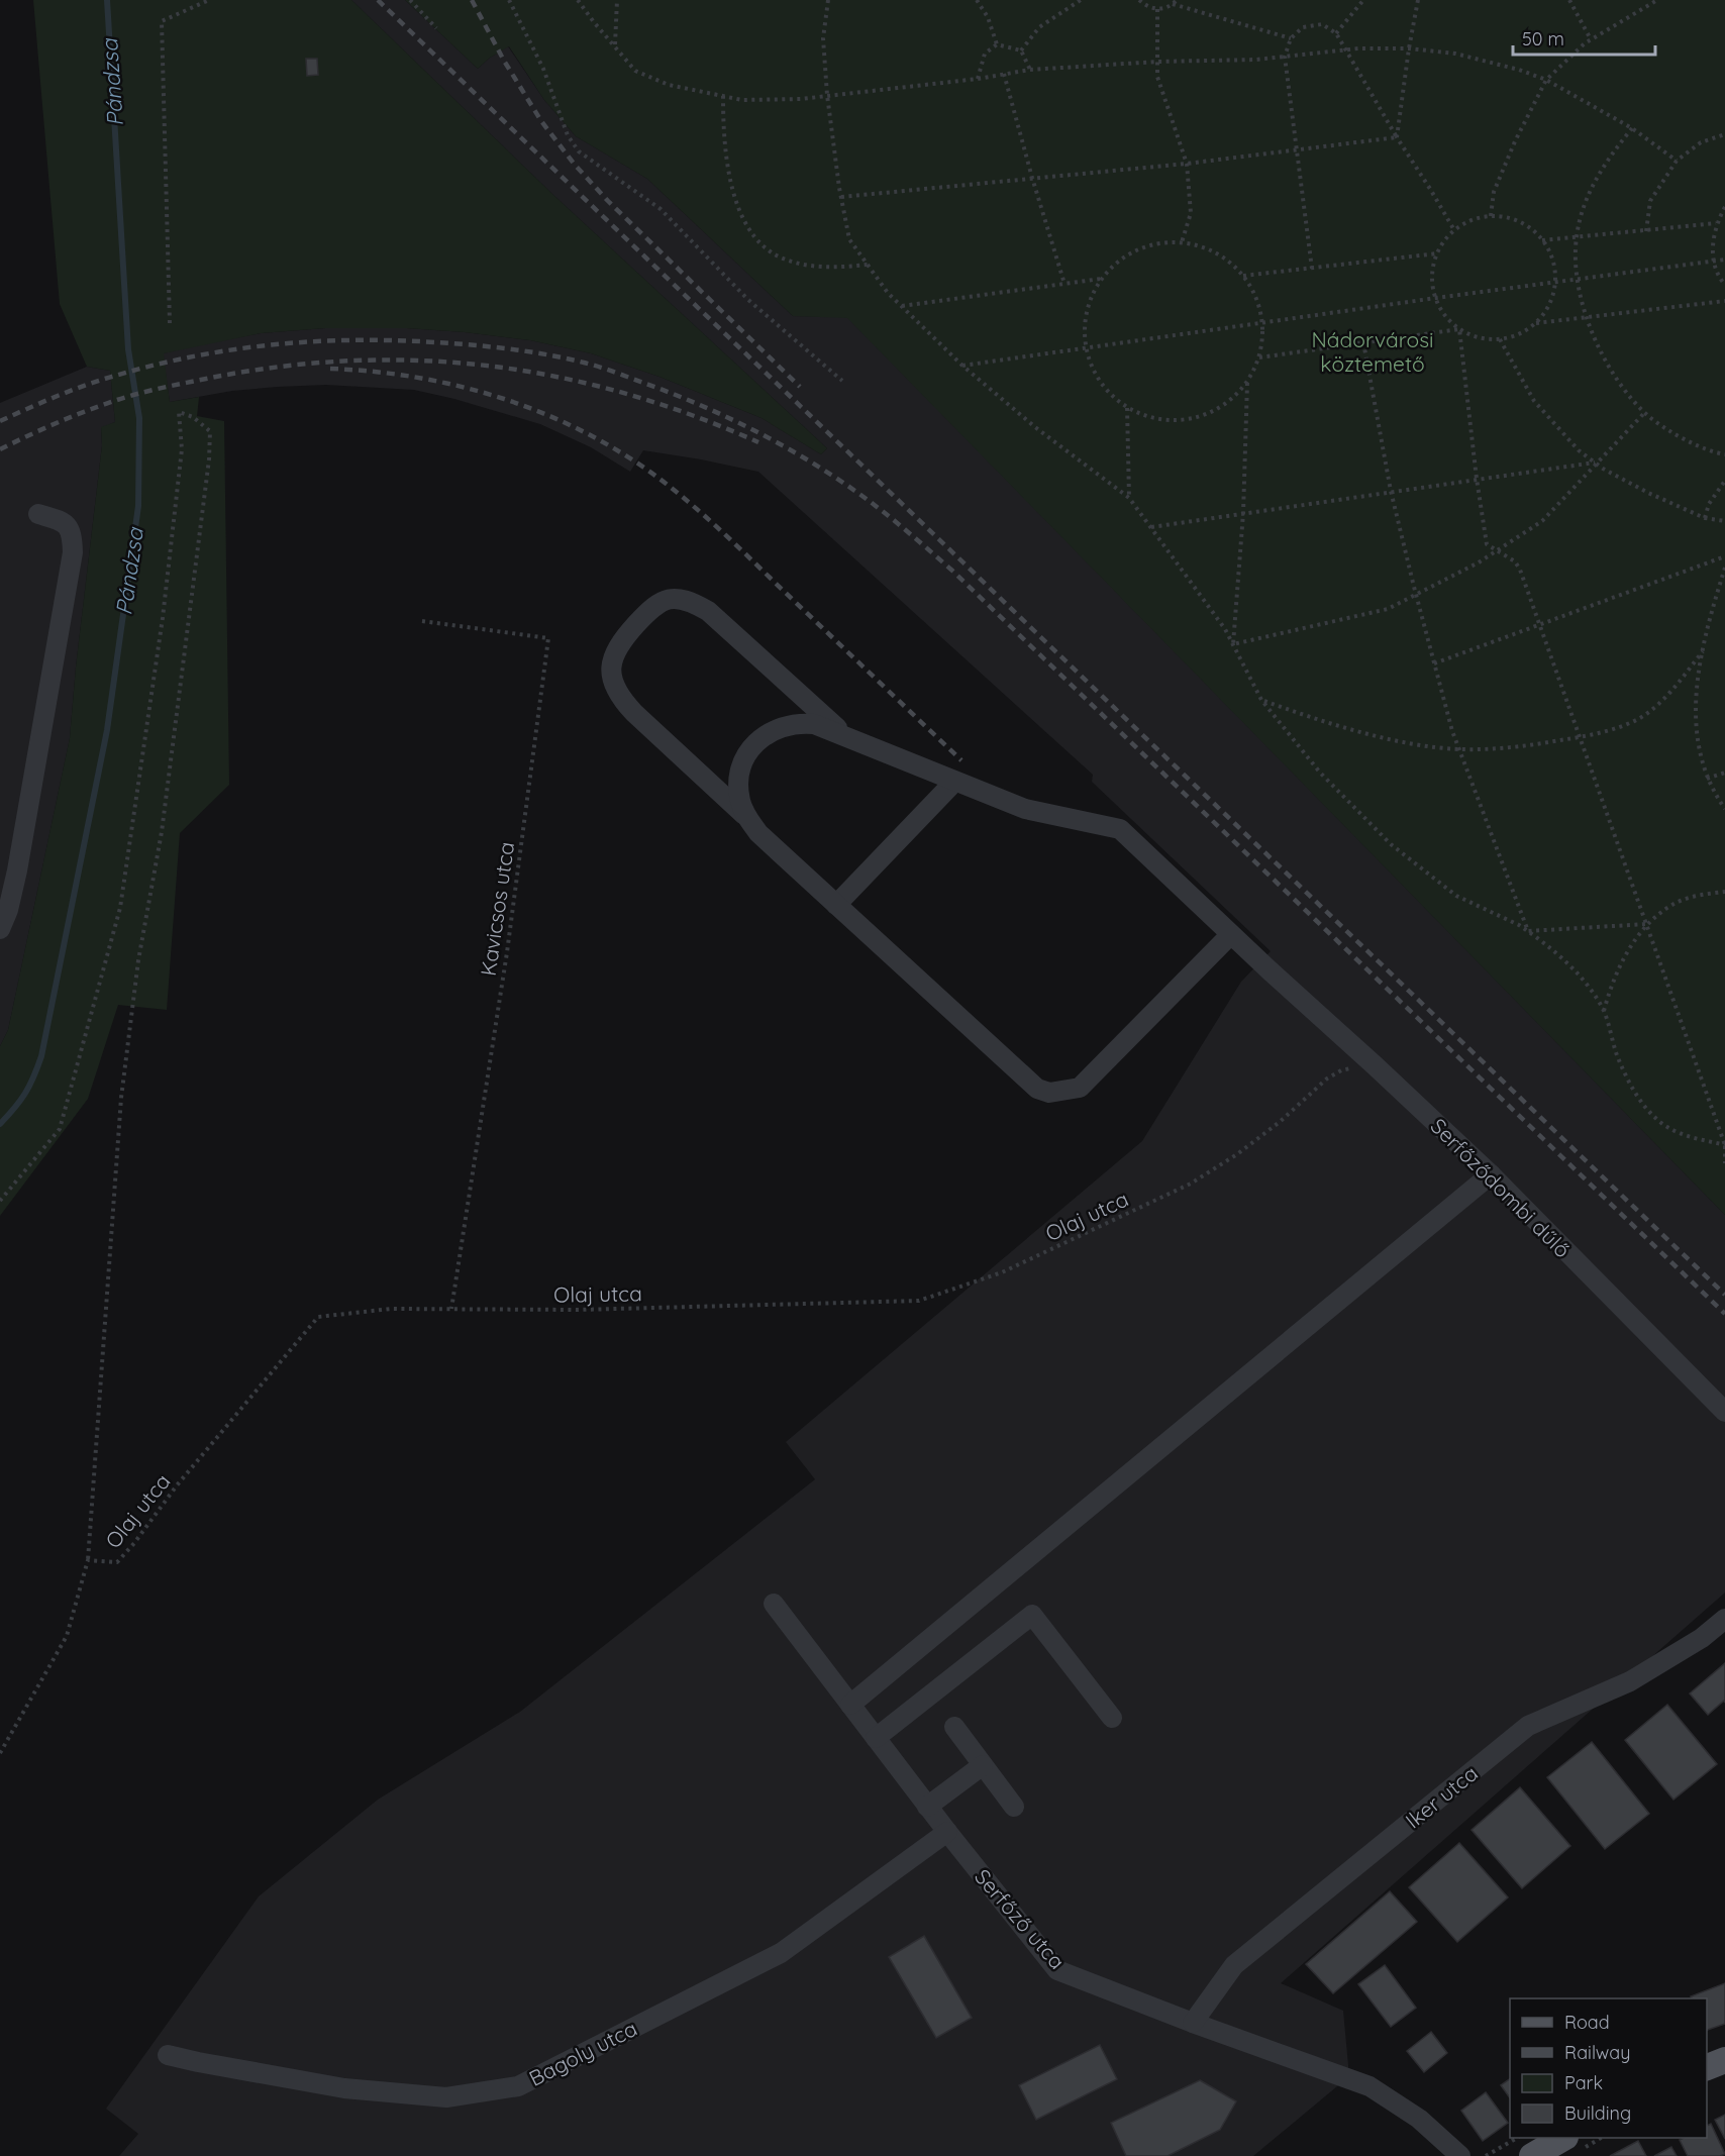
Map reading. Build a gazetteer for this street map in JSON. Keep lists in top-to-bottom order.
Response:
{
  "streets": {
    "street": [
      "Serfőződombi dűlő",
      "Iker utca",
      "Serfőző utca",
      "Bagoly utca"
    ],
    "path": ["Kavicsos utca", "Olaj utca"]
  },
  "crossings": [
    ["Kavicsos utca", "Olaj utca"],
    ["Serfőződombi dűlő", "Olaj utca"],
    ["Iker utca", "Serfőző utca"],
    ["Serfőző utca", "Bagoly utca"]
  ],
  "water": ["Pándzsa"],
  "parks": ["Nádorvárosi köztemető"],
  "legend": [
    "Road",
    "Railway",
    "Park",
    "Building"
  ],
  "scale_bar": "50 m"
}
